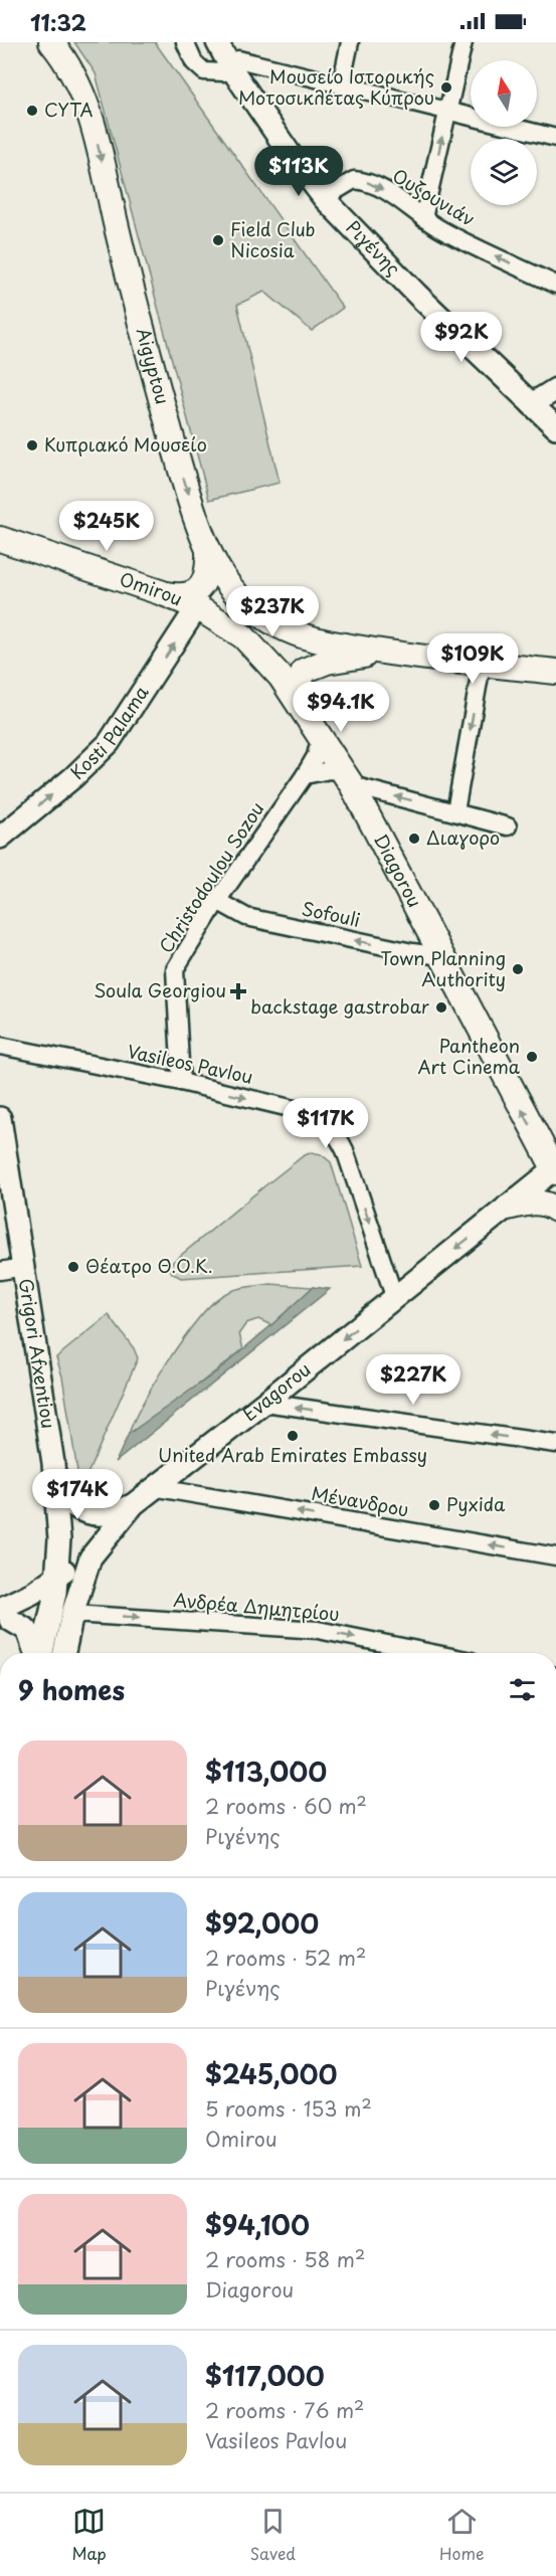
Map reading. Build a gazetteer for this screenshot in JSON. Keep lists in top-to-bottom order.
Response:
{
  "streets": {
    "main road": ["Aigyptou", "Omirou", "Diagorou"],
    "street": [
      "Ουζουνιάν",
      "Ριγένης",
      "Kosti Palama",
      "Christodoulou Sozou",
      "Sofouli",
      "Vasileos Pavlou",
      "Grigori Afxentiou",
      "Evagorou",
      "Μένανδρου",
      "Ανδρέα Δημητρίου"
    ]
  },
  "crossings": [
    ["Ουζουνιάν", "Ριγένης"],
    ["Omirou", "Kosti Palama"],
    ["Omirou", "Diagorou"],
    ["Kosti Palama", "Diagorou"],
    ["Diagorou", "Christodoulou Sozou"],
    ["Diagorou", "Sofouli"],
    ["Diagorou", "Evagorou"],
    ["Christodoulou Sozou", "Sofouli"],
    ["Christodoulou Sozou", "Vasileos Pavlou"],
    ["Vasileos Pavlou", "Evagorou"],
    ["Evagorou", "Μένανδρου"],
    ["Evagorou", "Ανδρέα Δημητρίου"]
  ],
  "one_way": [
    "Aigyptou",
    "Kosti Palama",
    "Diagorou",
    "Sofouli",
    "Vasileos Pavlou",
    "Evagorou",
    "Ανδρέα Δημητρίου"
  ],
  "places": {
    "other": [
      "Μουσείο Ιστορικής Μοτοσικλέτας Κύπρου",
      "CYTA",
      "Field Club Nicosia",
      "Κυπριακό Μουσείο",
      "Διαγορο",
      "Town Planning Authority",
      "backstage gastrobar",
      "Pantheon Art Cinema",
      "Θέατρο Θ.Ο.Κ.",
      "United Arab Emirates Embassy",
      "Pyxida"
    ],
    "health": ["Soula Georgiou"]
  },
  "north": "top",
  "page": {
    "status": "11:32",
    "price": [
      "$113K",
      "$92K",
      "$245K",
      "$237K",
      "$109K",
      "$94.1K",
      "$117K",
      "$227K",
      "$174K"
    ],
    "heading": "9 homes",
    "list": [
      {
        "name": "$113,000",
        "note": "2 rooms · 60 m² · Ριγένης"
      },
      {
        "name": "$92,000",
        "note": "2 rooms · 52 m² · Ριγένης"
      },
      {
        "name": "$245,000",
        "note": "5 rooms · 153 m² · Omirou"
      },
      {
        "name": "$94,100",
        "note": "2 rooms · 58 m² · Diagorou"
      },
      {
        "name": "$117,000",
        "note": "2 rooms · 76 m² · Vasileos Pavlou"
      }
    ],
    "tabs": ["Map", "Saved", "Home"]
  }
}
